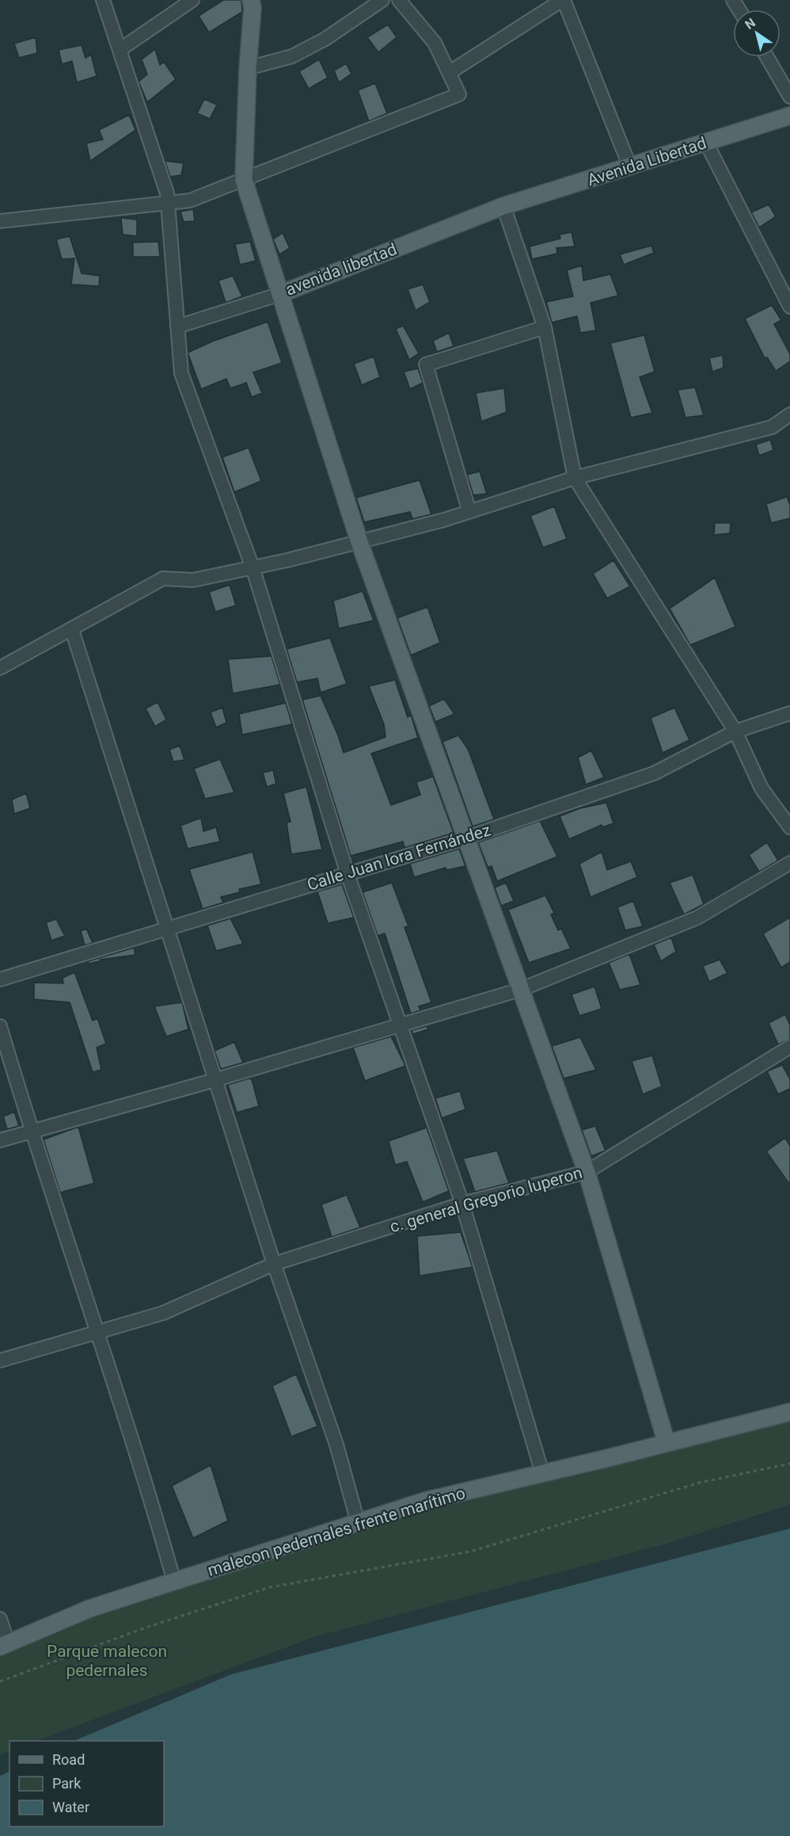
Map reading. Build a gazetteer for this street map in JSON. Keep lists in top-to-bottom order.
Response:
{
  "streets": {
    "main road": ["Avenida Libertad", "avenida libertad", "malecon pedernales frente marítimo"],
    "street": ["Calle Juan lora Fernández", "c. general Gregorio luperon"]
  },
  "crossings": [
    ["Avenida Libertad", "avenida libertad"]
  ],
  "parks": ["Parque malecon pedernales"],
  "legend": ["Road", "Park", "Water"],
  "north": "top left"
}
